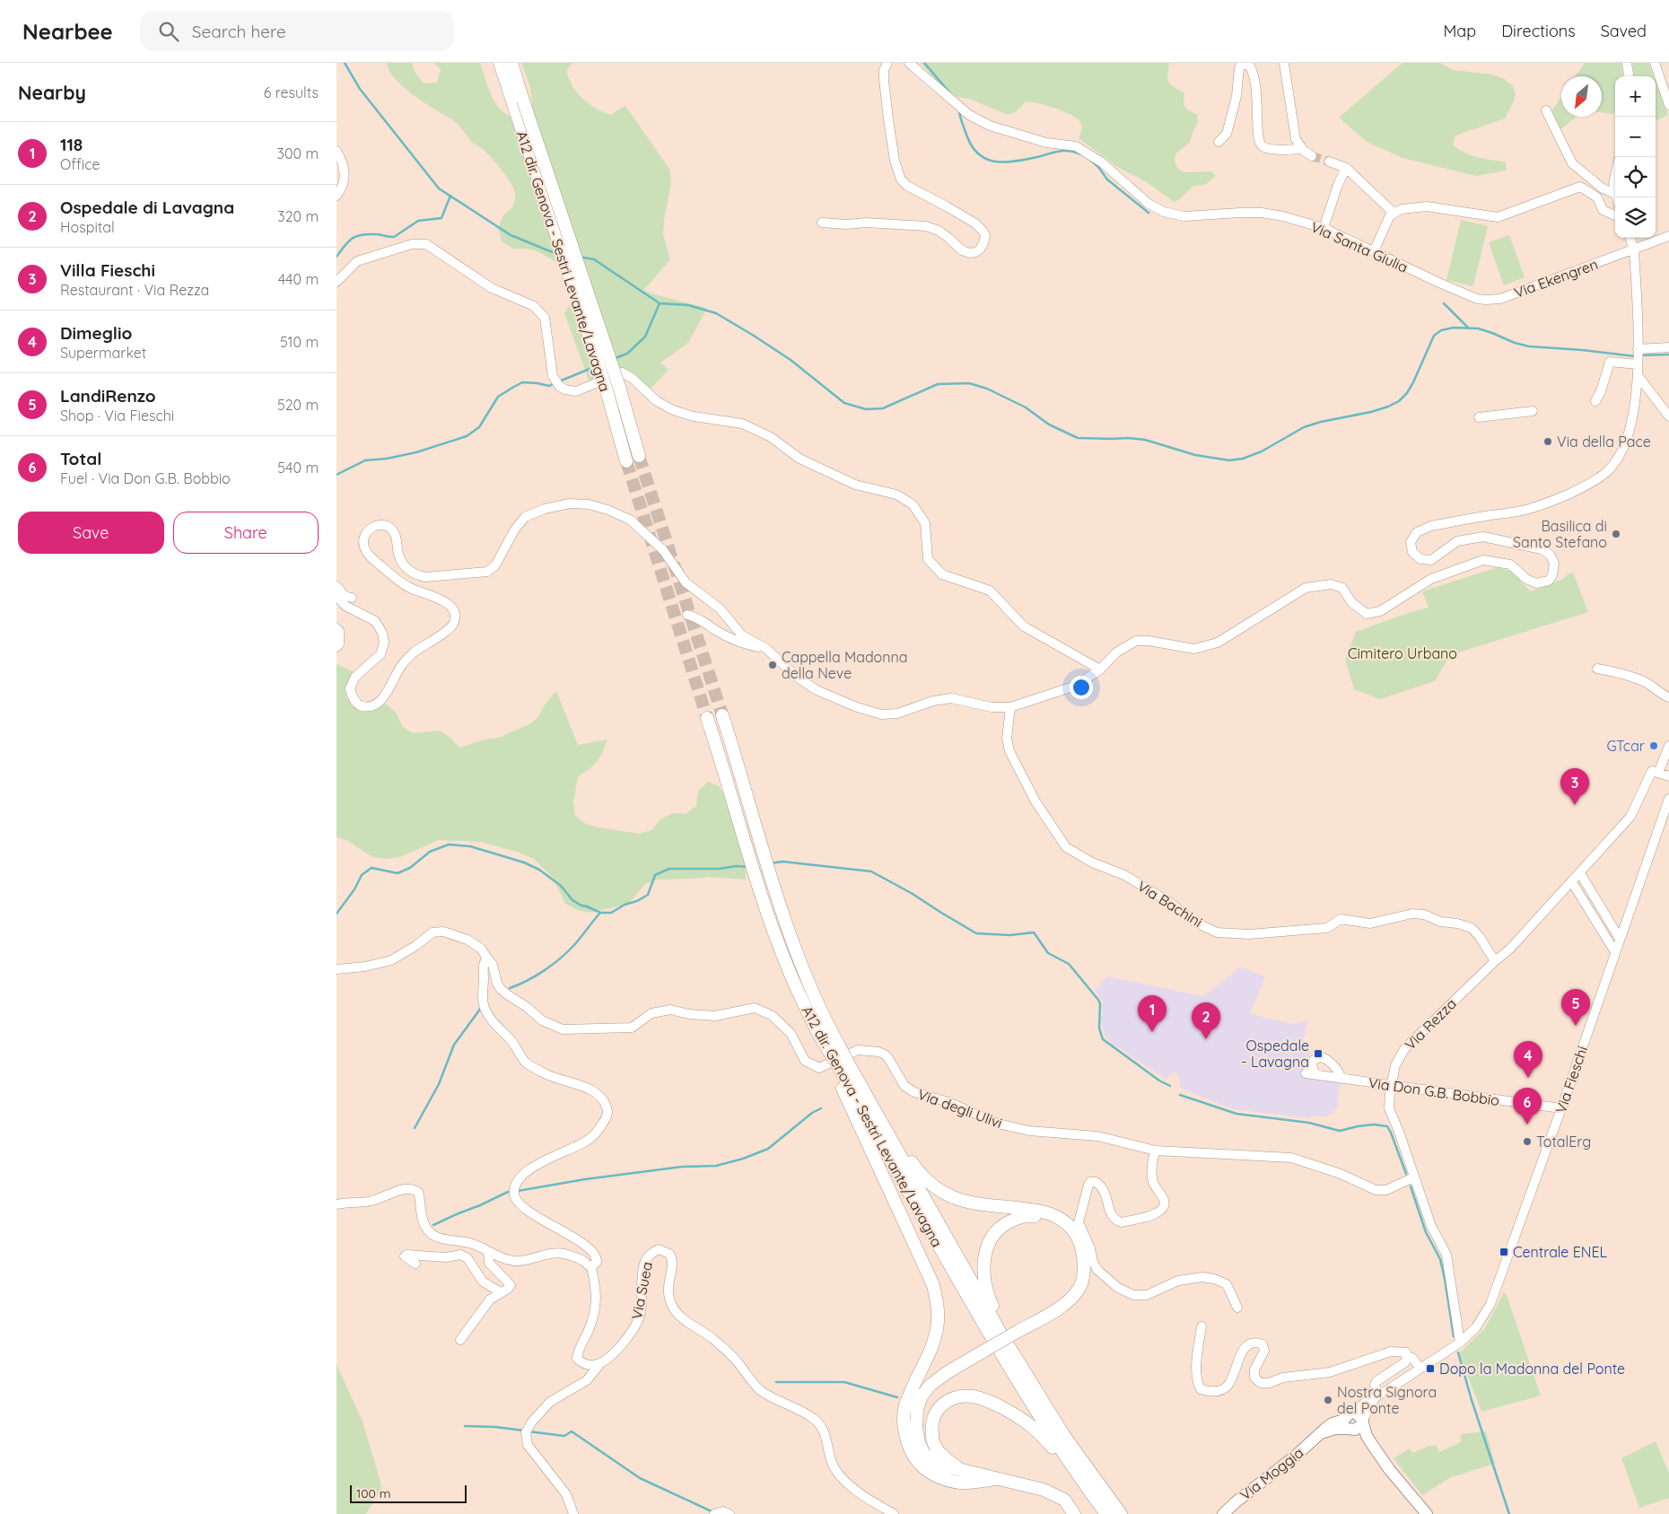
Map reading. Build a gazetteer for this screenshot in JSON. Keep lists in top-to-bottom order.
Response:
{
  "streets": {
    "highway": ["A12 dir. Genova - Sestri Levante/Lavagna"],
    "main road": ["Via Moggia"],
    "street": [
      "Via Santa Giulia",
      "Via Ekengren",
      "Via Bachini",
      "Via Rezza",
      "Via Fieschi",
      "Via Don G.B. Bobbio",
      "Via degli Ulivi",
      "Via Suea"
    ]
  },
  "crossings": [
    ["Via Santa Giulia", "Via Ekengren"],
    ["Via Bachini", "Via Rezza"],
    ["Via Rezza", "Via Fieschi"],
    ["Via Rezza", "Via Don G.B. Bobbio"],
    ["Via Rezza", "Via degli Ulivi"],
    ["Via Fieschi", "Via Don G.B. Bobbio"],
    ["Via Fieschi", "Via Moggia"]
  ],
  "parks": ["Cimitero Urbano"],
  "places": {
    "other": [
      "Via della Pace",
      "Basilica di Santo Stefano",
      "Cappella Madonna della Neve",
      "GTcar",
      "TotalErg",
      "Nostra Signora del Ponte"
    ],
    "transit": ["Ospedale - Lavagna", "Centrale ENEL", "Dopo la Madonna del Ponte"]
  },
  "scale_bar": "100 m",
  "north": "bottom left",
  "page": {
    "header": "Nearbee",
    "search": "Search here",
    "nav": ["Map", "Directions", "Saved"],
    "heading": ["Nearby", "6 results"],
    "map_buttons": ["+", "−"],
    "list": [
      {
        "mark": "1",
        "name": "118",
        "note": "Office",
        "value": "300 m"
      },
      {
        "mark": "2",
        "name": "Ospedale di Lavagna",
        "note": "Hospital",
        "value": "320 m"
      },
      {
        "mark": "3",
        "name": "Villa Fieschi",
        "note": "Restaurant · Via Rezza",
        "value": "440 m"
      },
      {
        "mark": "4",
        "name": "Dimeglio",
        "note": "Supermarket",
        "value": "510 m"
      },
      {
        "mark": "5",
        "name": "LandiRenzo",
        "note": "Shop · Via Fieschi",
        "value": "520 m"
      },
      {
        "mark": "6",
        "name": "Total",
        "note": "Fuel · Via Don G.B. Bobbio",
        "value": "540 m"
      }
    ],
    "buttons": ["Save", "Share"],
    "pins": [
      "3",
      "5",
      "1",
      "2",
      "4",
      "6"
    ],
    "scale": "100 m"
  }
}
